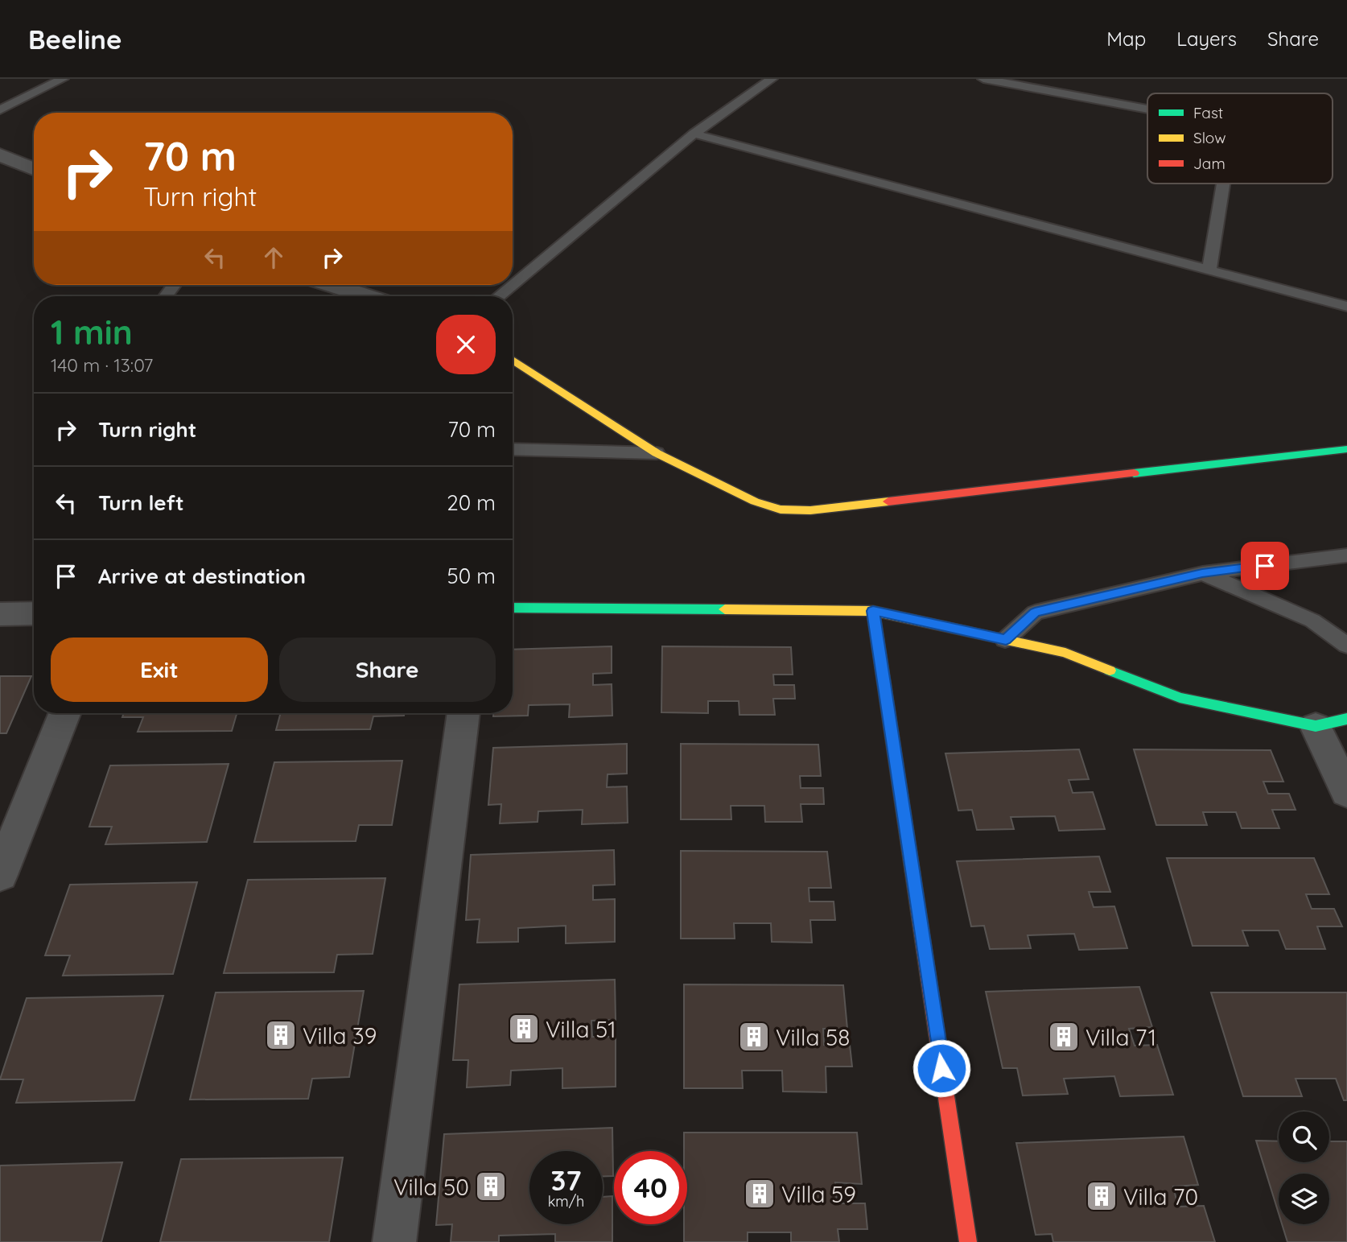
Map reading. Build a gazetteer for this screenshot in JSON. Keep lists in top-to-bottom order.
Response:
{
  "places": {
    "building": [
      "Villa 51",
      "Villa 39",
      "Villa 58",
      "Villa 71",
      "Villa 50",
      "Villa 59",
      "Villa 70"
    ]
  },
  "legend": ["Fast", "Slow", "Jam"],
  "page": {
    "header": "Beeline",
    "nav": ["Map", "Layers", "Share"],
    "turn": ["70 m", "Turn right"],
    "heading": ["1 min", "140 m · 13:07"],
    "list": [
      {
        "name": "Turn right",
        "value": "70 m"
      },
      {
        "name": "Turn left",
        "value": "20 m"
      },
      {
        "name": "Arrive at destination",
        "value": "50 m"
      }
    ],
    "buttons": ["Exit", "Share"],
    "speed": "37 km/h",
    "limit": "40"
  }
}
